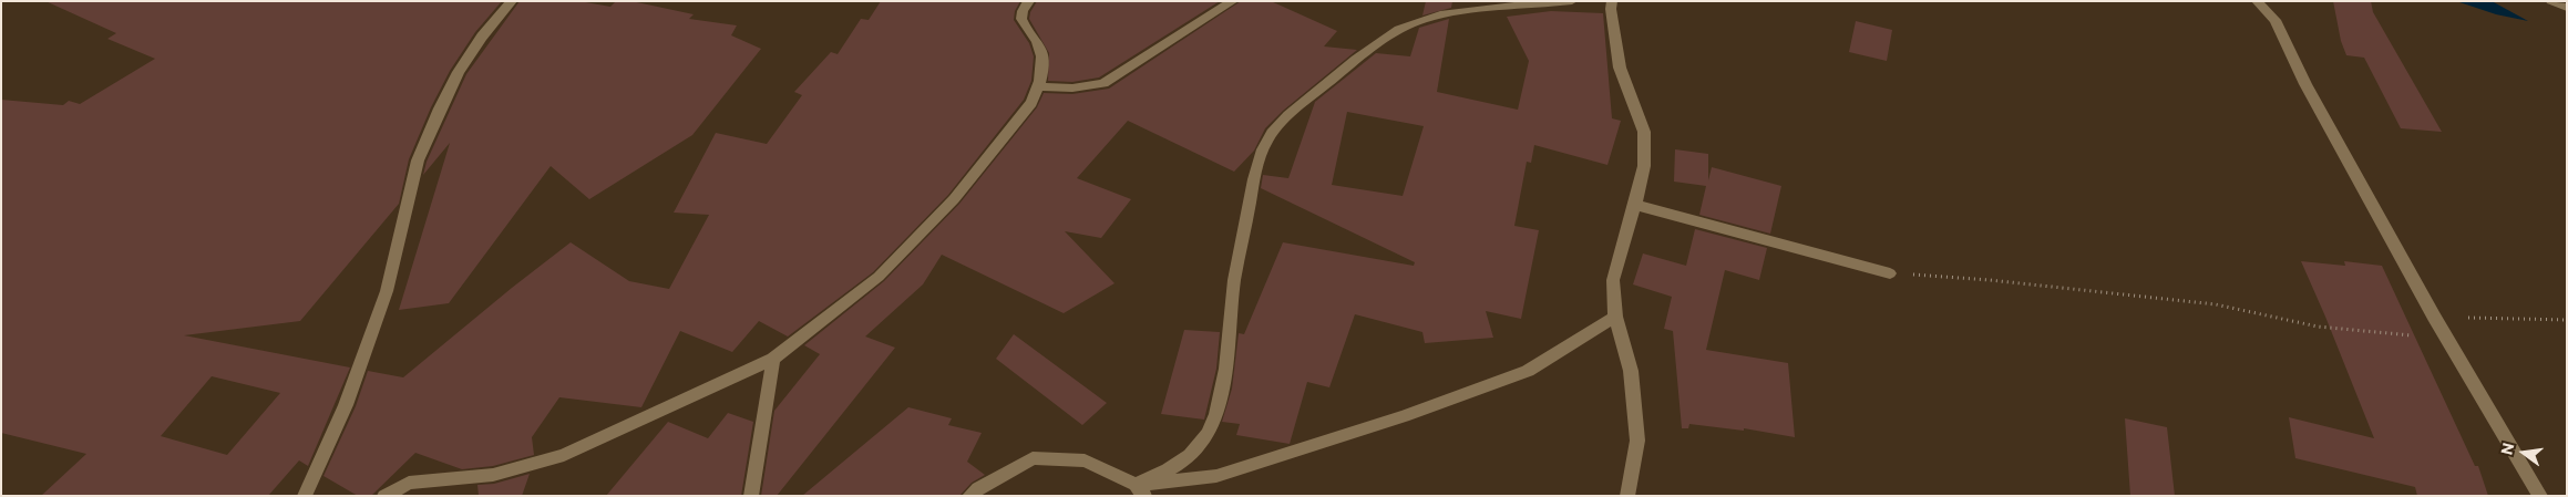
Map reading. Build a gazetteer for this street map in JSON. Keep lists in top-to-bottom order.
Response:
{
  "north": "left"
}
